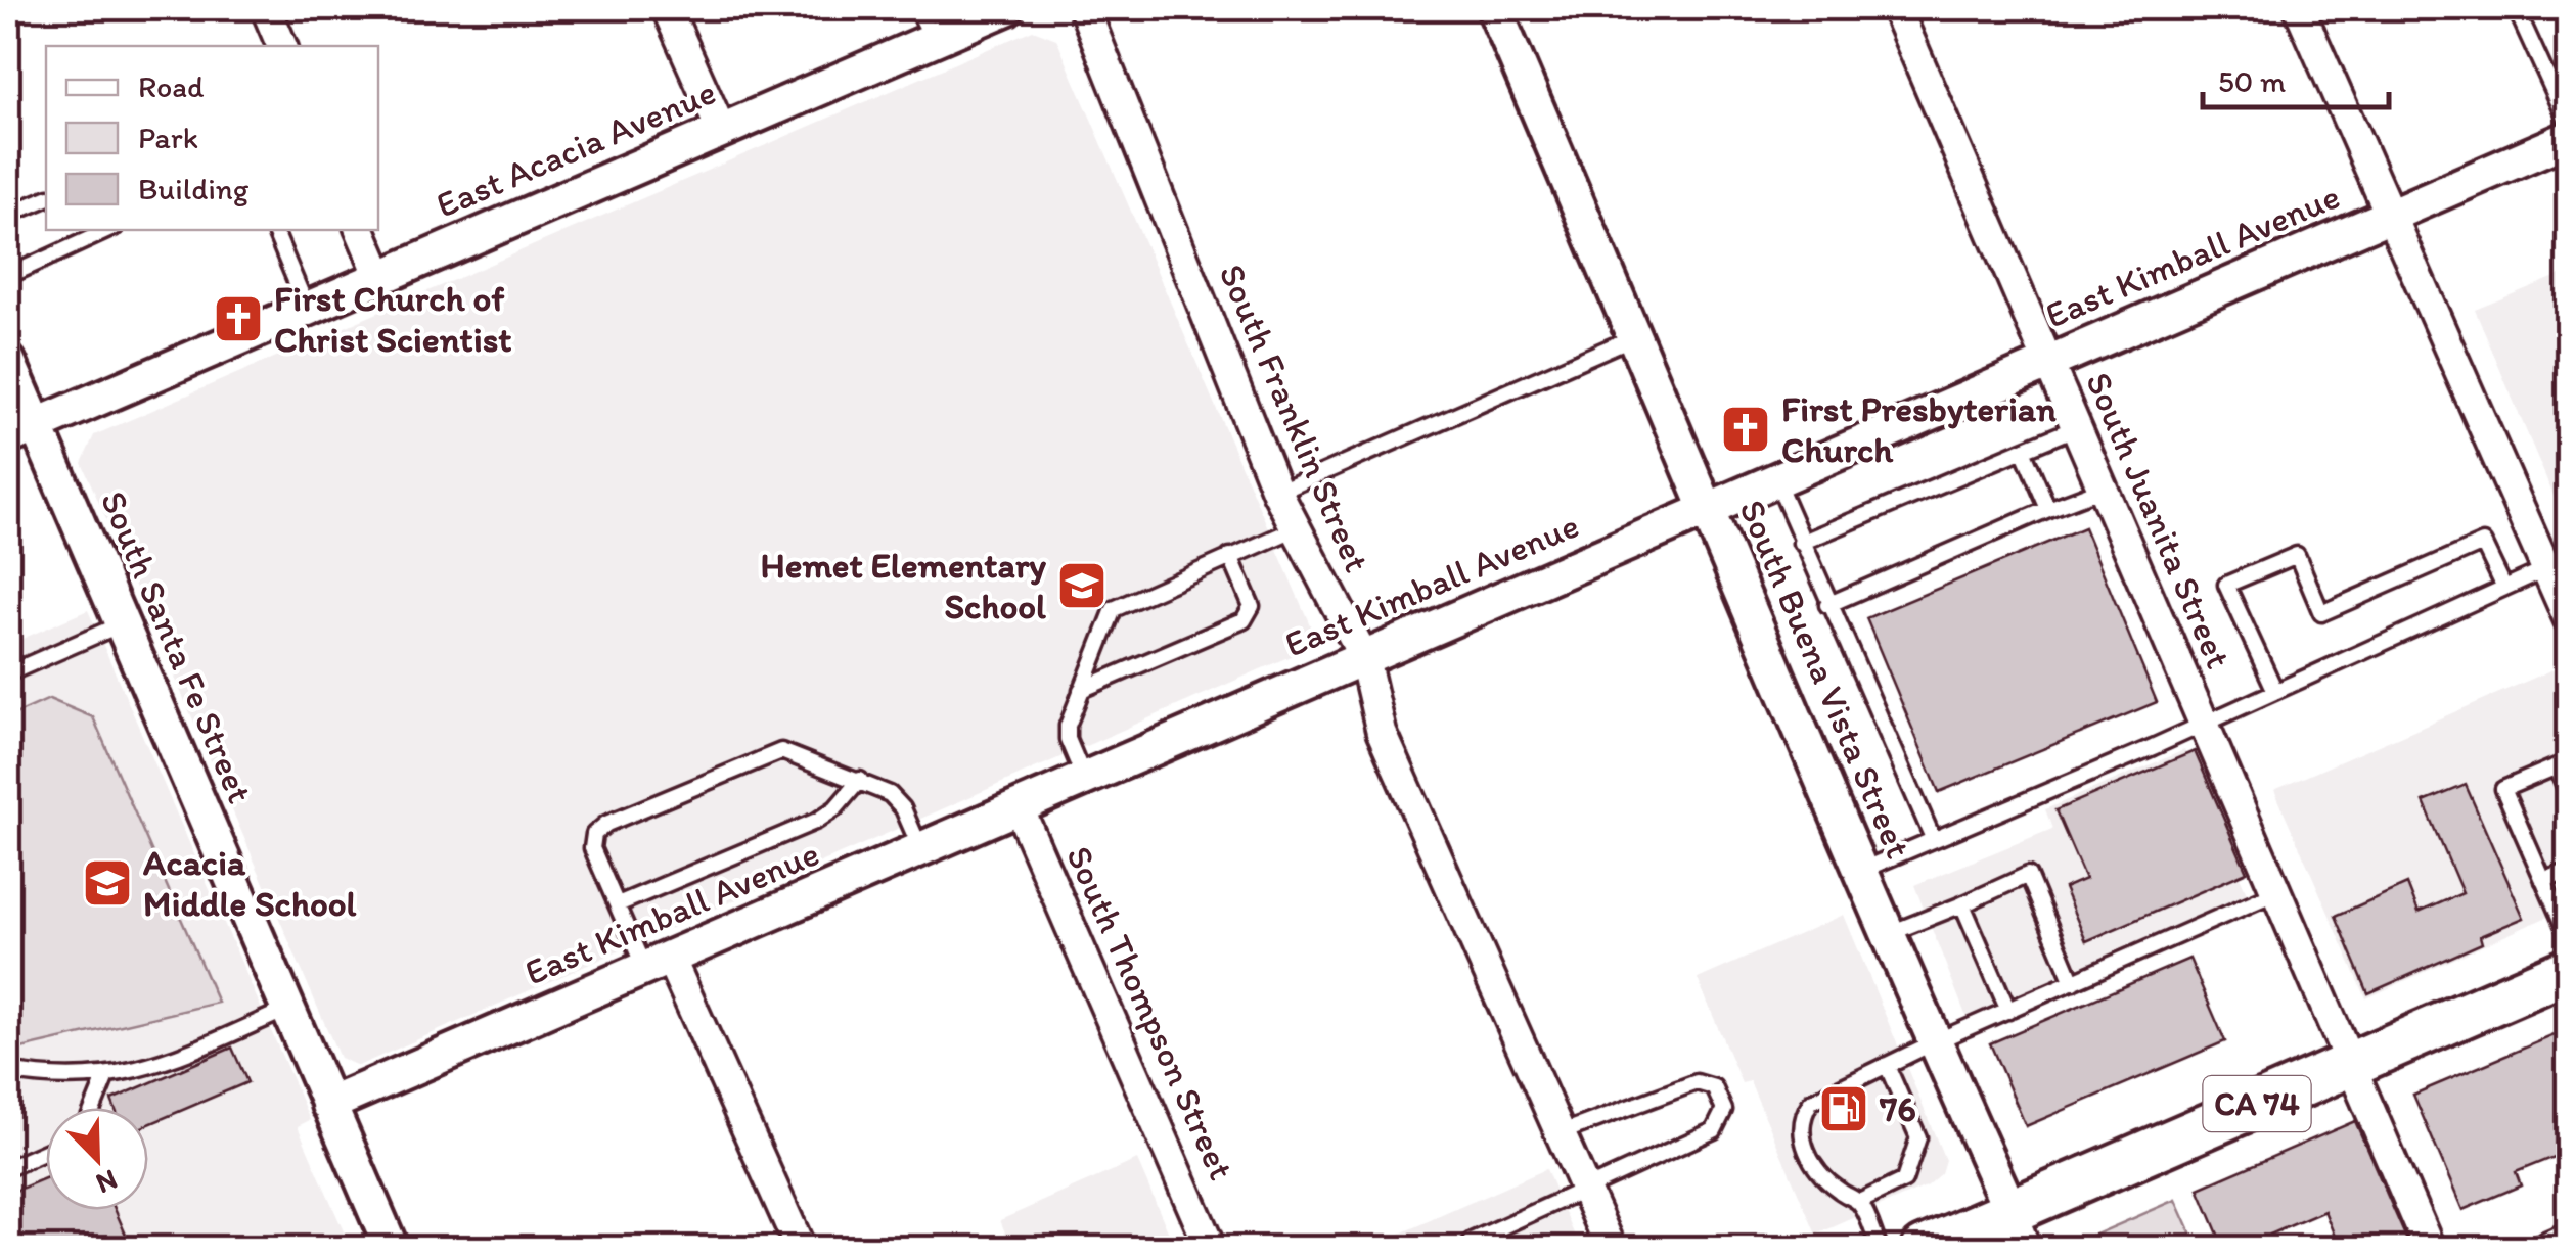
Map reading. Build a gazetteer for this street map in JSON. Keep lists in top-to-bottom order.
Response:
{
  "streets": {
    "main road": ["CA 74"],
    "street": [
      "East Acacia Avenue",
      "East Kimball Avenue",
      "South Franklin Street",
      "South Juanita Street",
      "South Santa Fe Street",
      "South Buena Vista Street",
      "South Thompson Street"
    ]
  },
  "crossings": [
    ["East Acacia Avenue", "South Santa Fe Street"],
    ["East Kimball Avenue", "South Franklin Street"],
    ["East Kimball Avenue", "South Juanita Street"],
    ["East Kimball Avenue", "South Santa Fe Street"],
    ["East Kimball Avenue", "South Buena Vista Street"],
    ["East Kimball Avenue", "South Thompson Street"],
    ["South Juanita Street", "CA 74"],
    ["South Buena Vista Street", "CA 74"]
  ],
  "places": {
    "church": ["First Church of Christ Scientist", "First Presbyterian Church"],
    "school or university": ["Hemet Elementary School", "Acacia Middle School"],
    "fuel station": ["76"]
  },
  "legend": ["Road", "Park", "Building"],
  "scale_bar": "50 m",
  "north": "bottom right"
}
